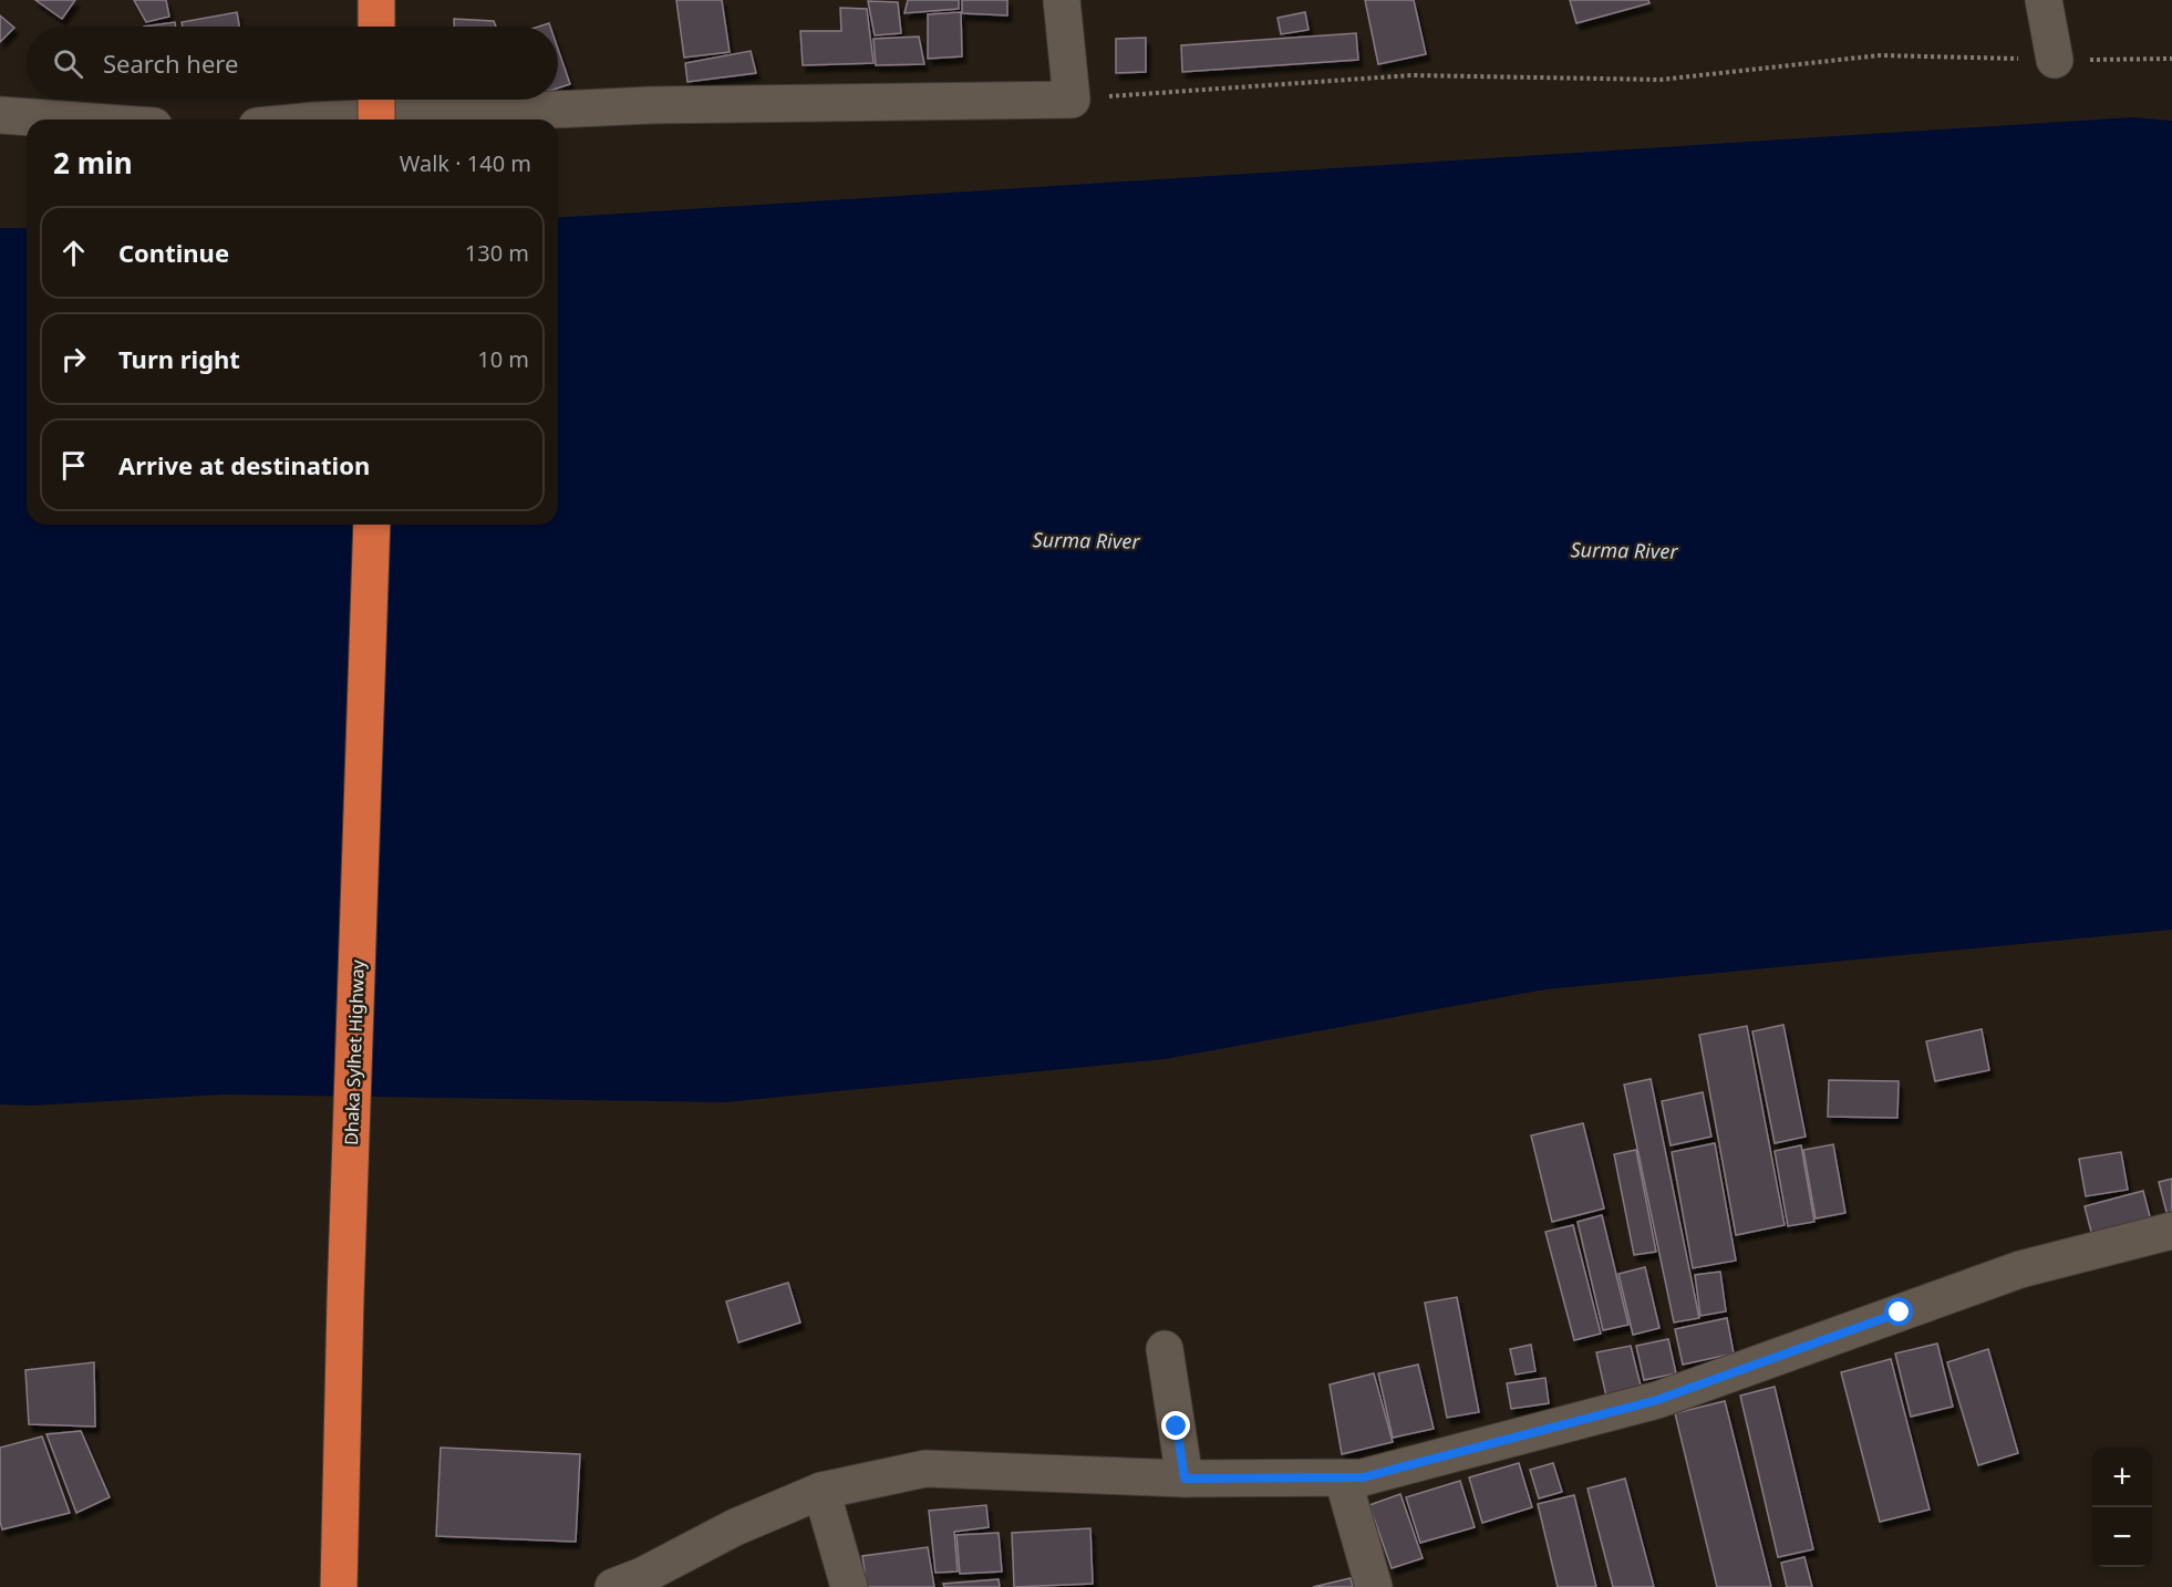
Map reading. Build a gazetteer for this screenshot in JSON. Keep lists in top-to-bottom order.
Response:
{
  "streets": {
    "highway": ["Dhaka Sylhet Highway"]
  },
  "water": ["Surma River"],
  "page": {
    "search": "Search here",
    "heading": ["2 min", "Walk · 140 m"],
    "list": [
      ["Continue", "130 m"],
      ["Turn right", "10 m"],
      "Arrive at destination"
    ],
    "map_buttons": ["+", "−"]
  }
}
